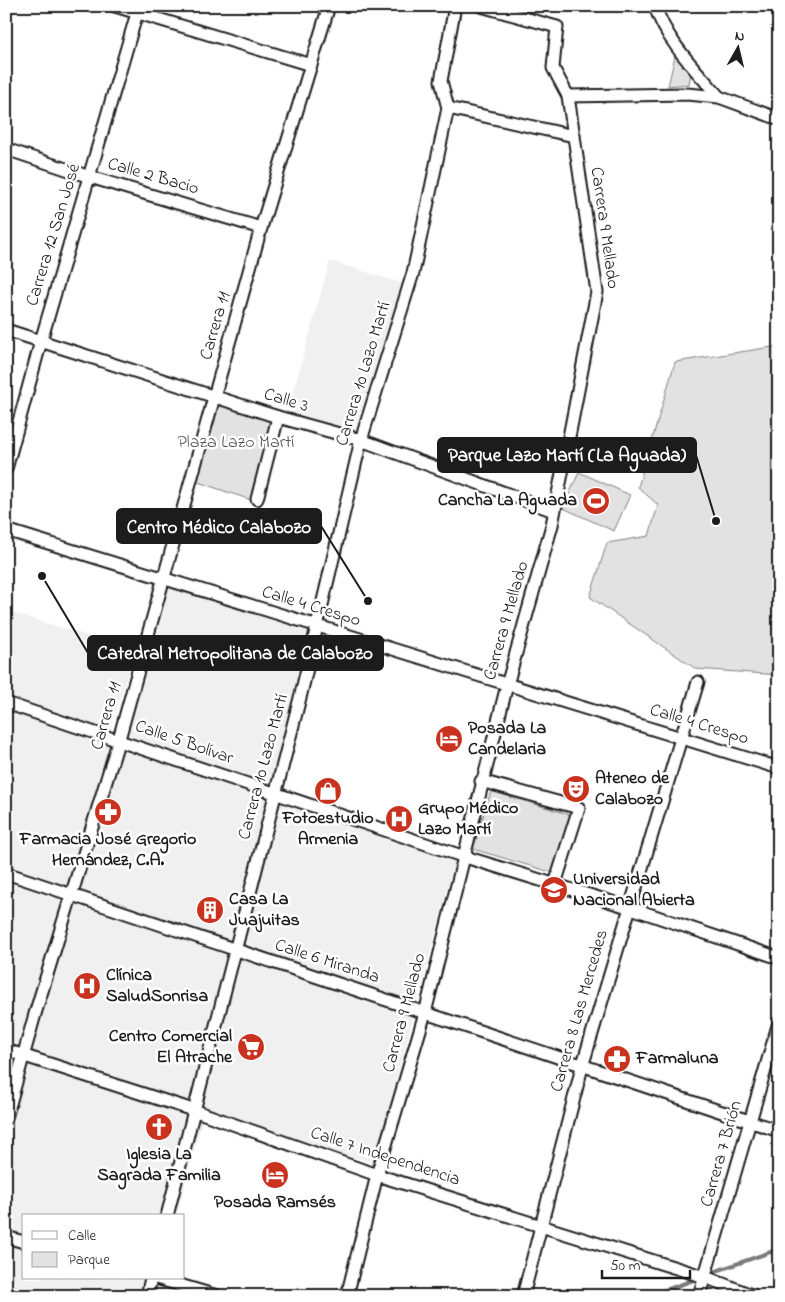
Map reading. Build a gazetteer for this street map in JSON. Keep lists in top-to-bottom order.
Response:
{
  "streets": {
    "street": [
      "Calle 2 Bacio",
      "Carrera 9 Mellado",
      "Carrera 12 San José",
      "Carrera 11",
      "Carrera 10 Lazo Martí",
      "Calle 3",
      "Calle 4 Crespo",
      "Calle 5 Bolívar",
      "Calle 6 Miranda",
      "Carrera 8 Las Mercedes",
      "Carrera 7 Brión",
      "Calle 7 Independencia"
    ]
  },
  "crossings": [
    ["Calle 2 Bacio", "Carrera 12 San José"],
    ["Calle 2 Bacio", "Carrera 11"],
    ["Carrera 9 Mellado", "Calle 3"],
    ["Carrera 9 Mellado", "Calle 4 Crespo"],
    ["Carrera 9 Mellado", "Calle 5 Bolívar"],
    ["Carrera 9 Mellado", "Calle 6 Miranda"],
    ["Carrera 9 Mellado", "Calle 7 Independencia"],
    ["Carrera 12 San José", "Calle 3"],
    ["Carrera 11", "Calle 3"],
    ["Carrera 11", "Calle 4 Crespo"],
    ["Carrera 11", "Calle 5 Bolívar"],
    ["Carrera 11", "Calle 6 Miranda"],
    ["Carrera 11", "Calle 7 Independencia"],
    ["Carrera 10 Lazo Martí", "Calle 3"],
    ["Carrera 10 Lazo Martí", "Calle 4 Crespo"],
    ["Carrera 10 Lazo Martí", "Calle 5 Bolívar"],
    ["Carrera 10 Lazo Martí", "Calle 6 Miranda"],
    ["Carrera 10 Lazo Martí", "Calle 7 Independencia"],
    ["Calle 4 Crespo", "Carrera 8 Las Mercedes"],
    ["Calle 5 Bolívar", "Carrera 8 Las Mercedes"],
    ["Calle 6 Miranda", "Carrera 8 Las Mercedes"],
    ["Calle 6 Miranda", "Carrera 7 Brión"],
    ["Carrera 8 Las Mercedes", "Calle 7 Independencia"],
    ["Carrera 7 Brión", "Calle 7 Independencia"]
  ],
  "parks": ["Plaza Lazo Martí"],
  "places": {
    "sports": ["Cancha La Aguada"],
    "other": ["Parque Lazo Martí (La Aguada)", "Catedral Metropolitana de Calabozo", "Centro Médico Calabozo"],
    "hotel": ["Posada La Candelaria", "Posada Ramsés"],
    "theatre": ["Ateneo de Calabozo"],
    "shop": ["Fotoestudio Armenia"],
    "pharmacy": ["Farmacia José Gregorio Hernández, C.A.", "Farmaluna"],
    "hospital": ["Grupo Médico Lazo Martí", "Clínica SaludSonrisa"],
    "school or university": ["Universidad Nacional Abierta"],
    "building": ["Casa La Juajuitas"],
    "supermarket": ["Centro Comercial El Atrache"],
    "church": ["Iglesia La Sagrada Familia"]
  },
  "legend": ["Calle", "Parque"],
  "scale_bar": "50 m",
  "north": "top"
}
